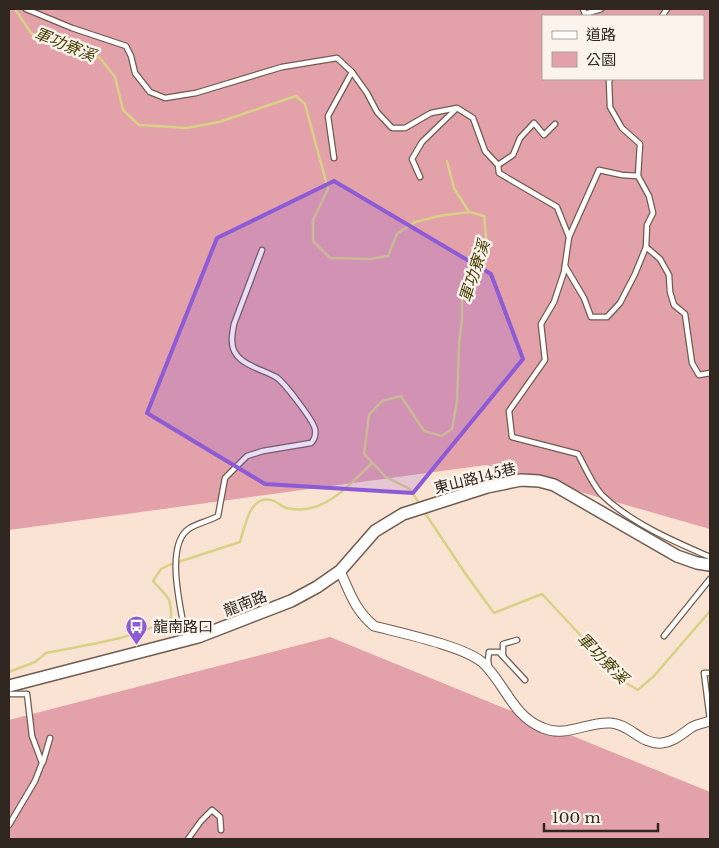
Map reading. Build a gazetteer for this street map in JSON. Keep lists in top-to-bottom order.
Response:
{
  "streets": {
    "street": ["東山路145巷", "龍南路"]
  },
  "crossings": [
    ["東山路145巷", "龍南路"]
  ],
  "water": ["軍功寮溪"],
  "places": {
    "bus stop": ["龍南路口"]
  },
  "legend": ["道路", "公園"],
  "scale_bar": "100 m"
}
